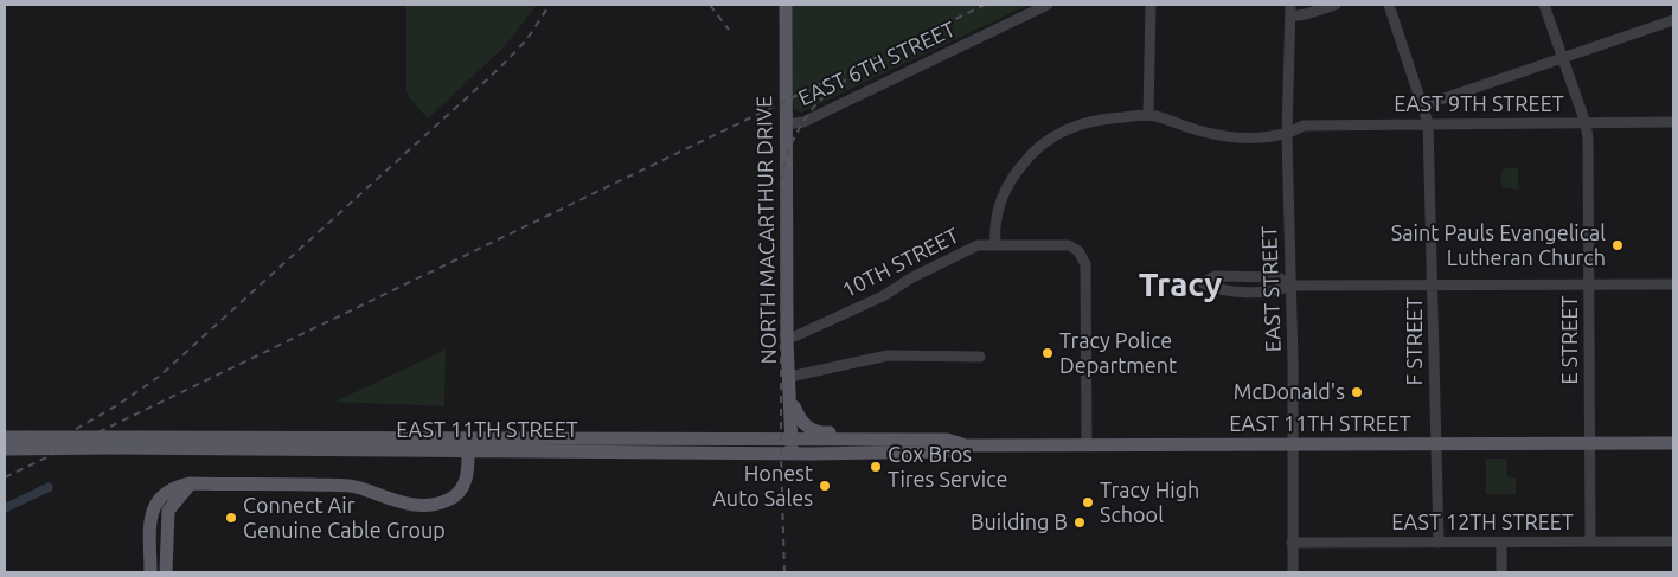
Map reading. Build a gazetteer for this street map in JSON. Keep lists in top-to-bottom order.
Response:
{
  "streets": {
    "main road": ["NORTH MACARTHUR DRIVE", "EAST 11TH STREET"],
    "street": [
      "EAST 6TH STREET",
      "EAST 9TH STREET",
      "10TH STREET",
      "EAST STREET",
      "E STREET",
      "F STREET",
      "EAST 12TH STREET"
    ]
  },
  "crossings": [
    ["EAST 6TH STREET", "NORTH MACARTHUR DRIVE"],
    ["EAST 9TH STREET", "EAST STREET"],
    ["EAST 9TH STREET", "E STREET"],
    ["EAST 9TH STREET", "F STREET"],
    ["NORTH MACARTHUR DRIVE", "10TH STREET"],
    ["NORTH MACARTHUR DRIVE", "EAST 11TH STREET"],
    ["10TH STREET", "EAST 11TH STREET"],
    ["EAST STREET", "EAST 11TH STREET"],
    ["EAST STREET", "EAST 12TH STREET"],
    ["E STREET", "EAST 11TH STREET"],
    ["E STREET", "EAST 12TH STREET"],
    ["F STREET", "EAST 11TH STREET"],
    ["F STREET", "EAST 12TH STREET"]
  ],
  "districts": ["Tracy"],
  "places": [
    "Saint Pauls Evangelical Lutheran Church",
    "Tracy Police Department",
    "McDonald's",
    "Cox Bros Tires Service",
    "Honest Auto Sales",
    "Tracy High School",
    "Connect Air Genuine Cable Group",
    "Building B"
  ]
}
